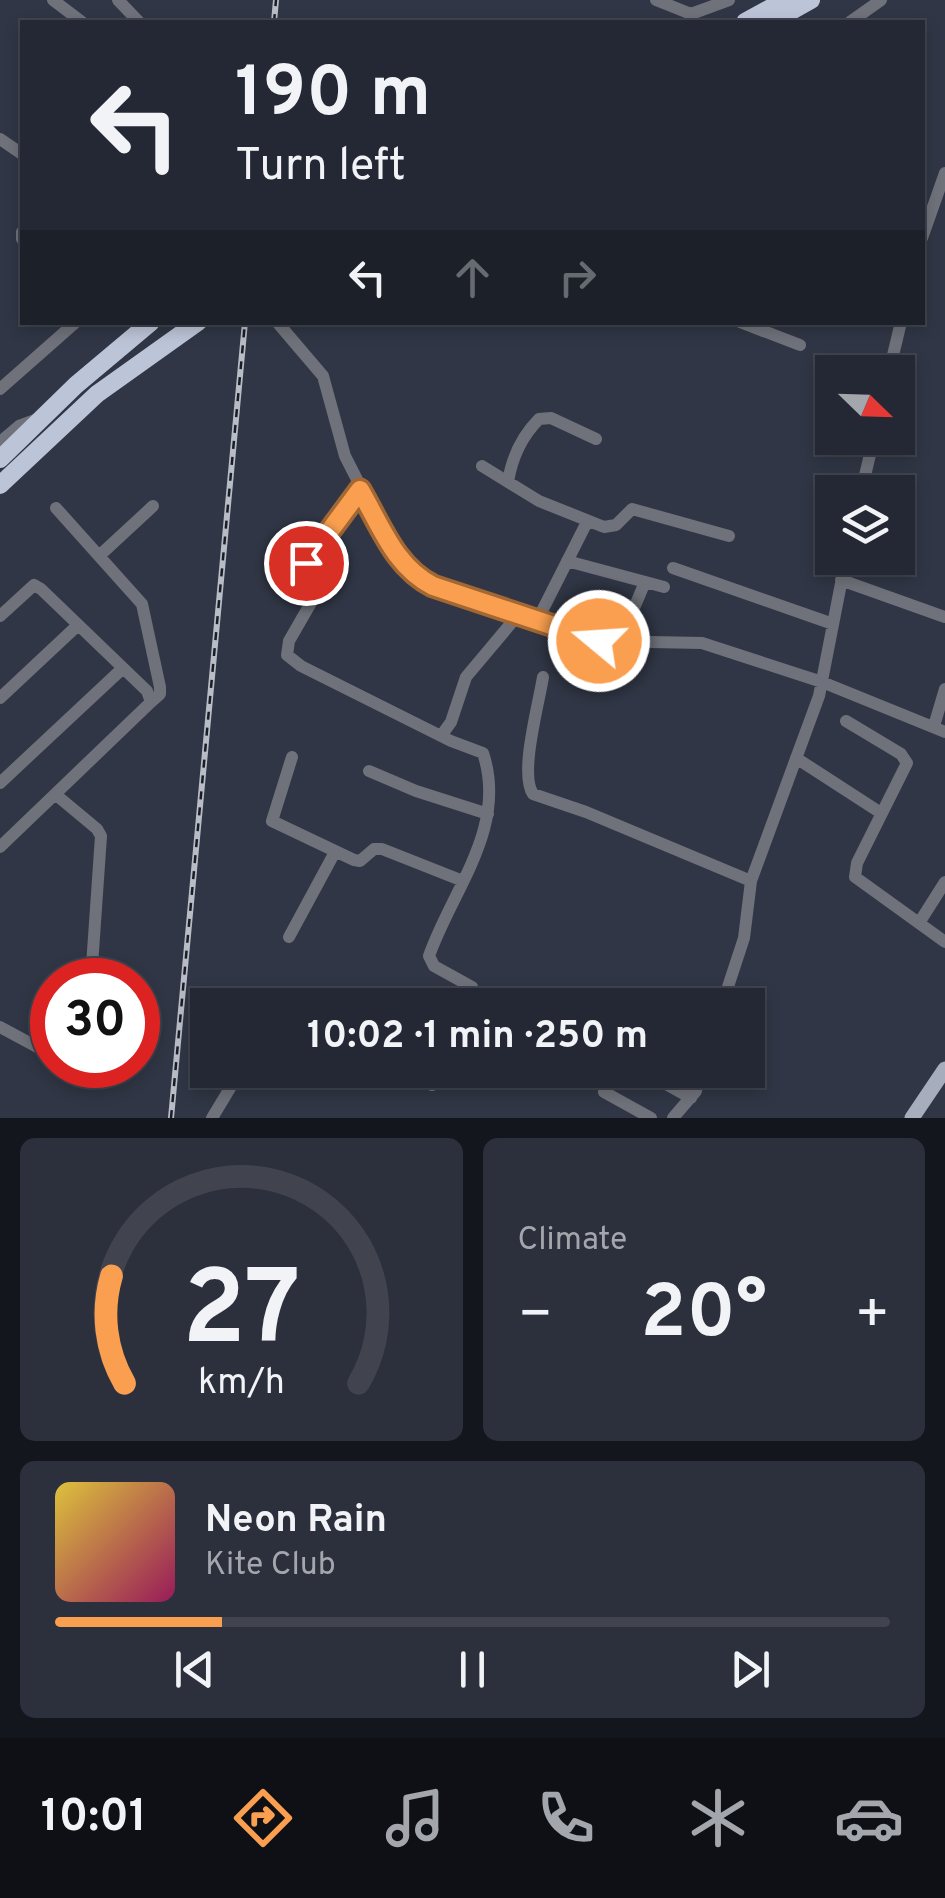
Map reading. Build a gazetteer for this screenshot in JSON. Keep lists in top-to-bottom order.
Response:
{
  "north": "bottom right",
  "page": {
    "turn": ["190 m", "Turn left"],
    "limit": "30",
    "trip": "10:02 · 1 min · 250 m",
    "tile": "Climate",
    "heat": ["−", "20°", "+"],
    "song": ["Neon Rain", "Kite Club"],
    "tabs": "10:01",
    "gauge": ["27", "km/h"]
  }
}
